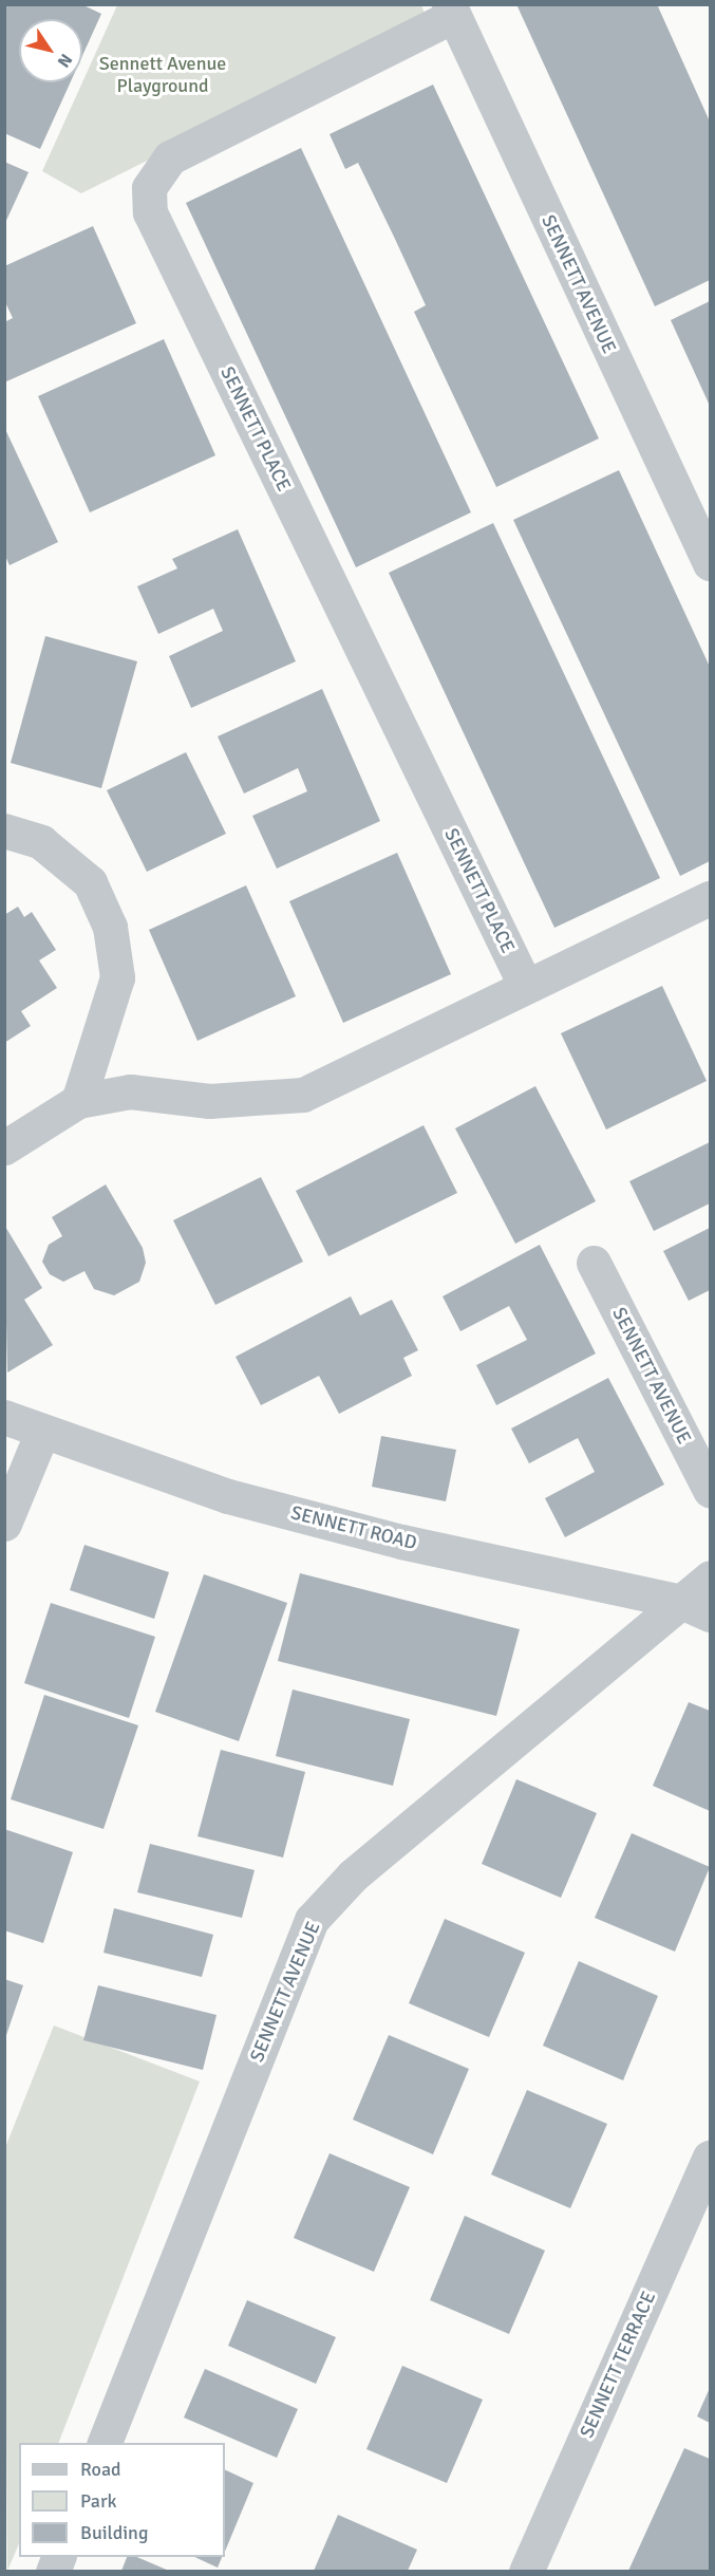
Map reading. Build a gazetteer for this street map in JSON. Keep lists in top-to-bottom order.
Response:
{
  "streets": {
    "street": [
      "SENNETT AVENUE",
      "SENNETT PLACE",
      "SENNETT ROAD",
      "SENNETT TERRACE"
    ]
  },
  "crossings": [
    ["SENNETT AVENUE", "SENNETT PLACE"],
    ["SENNETT AVENUE", "SENNETT ROAD"]
  ],
  "parks": ["Sennett Avenue Playground"],
  "legend": ["Road", "Park", "Building"],
  "north": "bottom right"
}
